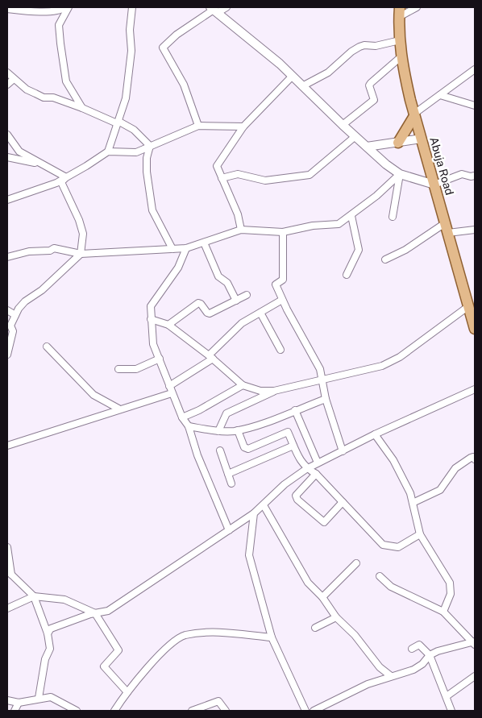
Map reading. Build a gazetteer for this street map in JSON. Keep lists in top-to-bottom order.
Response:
{
  "streets": {
    "main road": ["Abuja Road"]
  }
}
